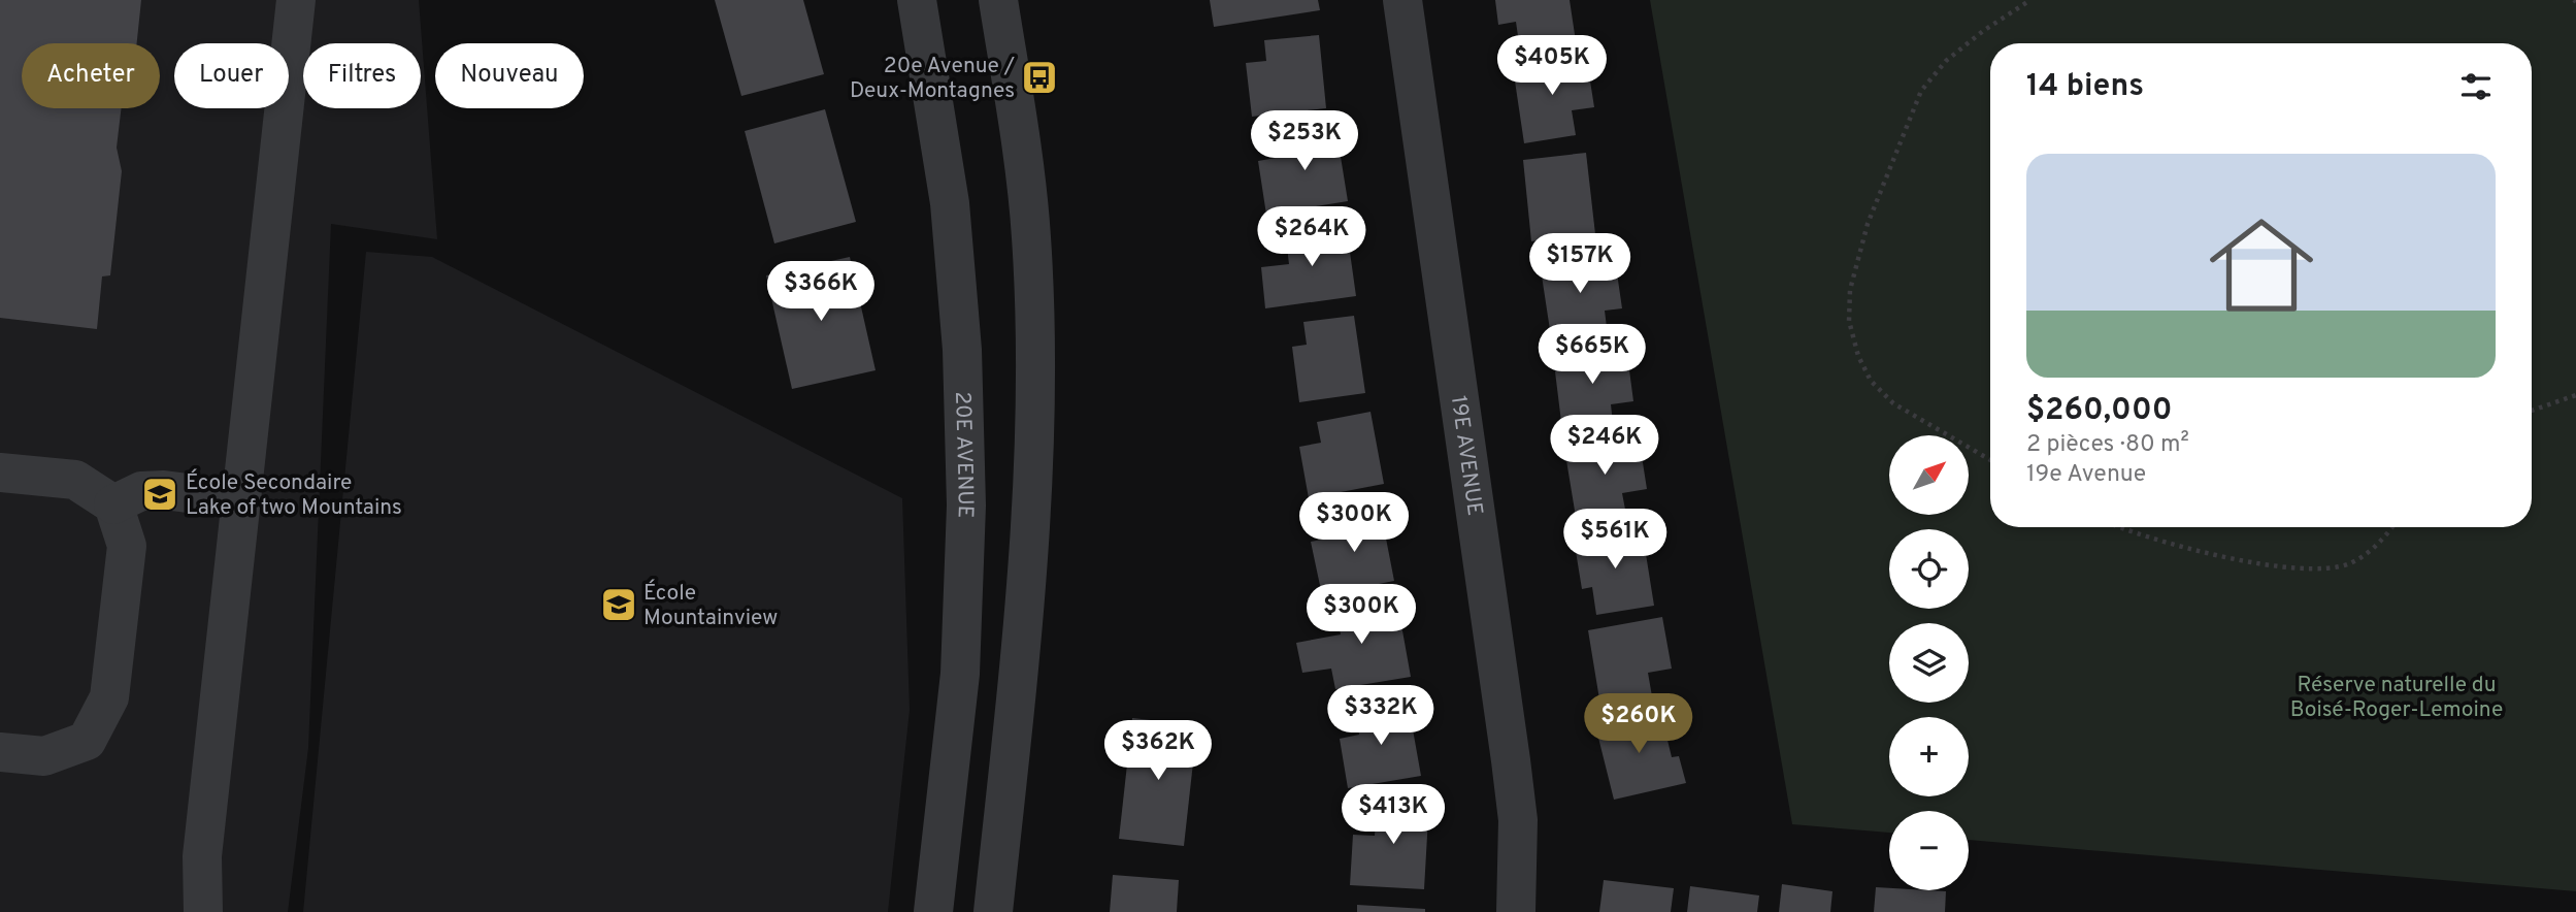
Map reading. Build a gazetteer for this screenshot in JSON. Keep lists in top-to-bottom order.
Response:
{
  "streets": {
    "street": ["20E AVENUE", "19E AVENUE"]
  },
  "parks": ["Réserve naturelle du Boisé-Roger-Lemoine"],
  "places": {
    "bus stop": ["20e Avenue / Deux-Montagnes"],
    "school or university": ["École Secondaire Lake of two Mountains", "École Mountainview"]
  },
  "north": "top right",
  "page": {
    "price": [
      "$405K",
      "$253K",
      "$264K",
      "$157K",
      "$366K",
      "$665K",
      "$246K",
      "$300K",
      "$561K",
      "$300K",
      "$332K",
      "$260K",
      "$362K",
      "$413K"
    ],
    "chip": [
      "Acheter",
      "Louer",
      "Filtres",
      "Nouveau"
    ],
    "heading": "14 biens",
    "list": [
      {
        "name": "$260,000",
        "note": "2 pièces · 80 m² · 19e Avenue"
      }
    ],
    "map_buttons": ["+", "−"]
  }
}
